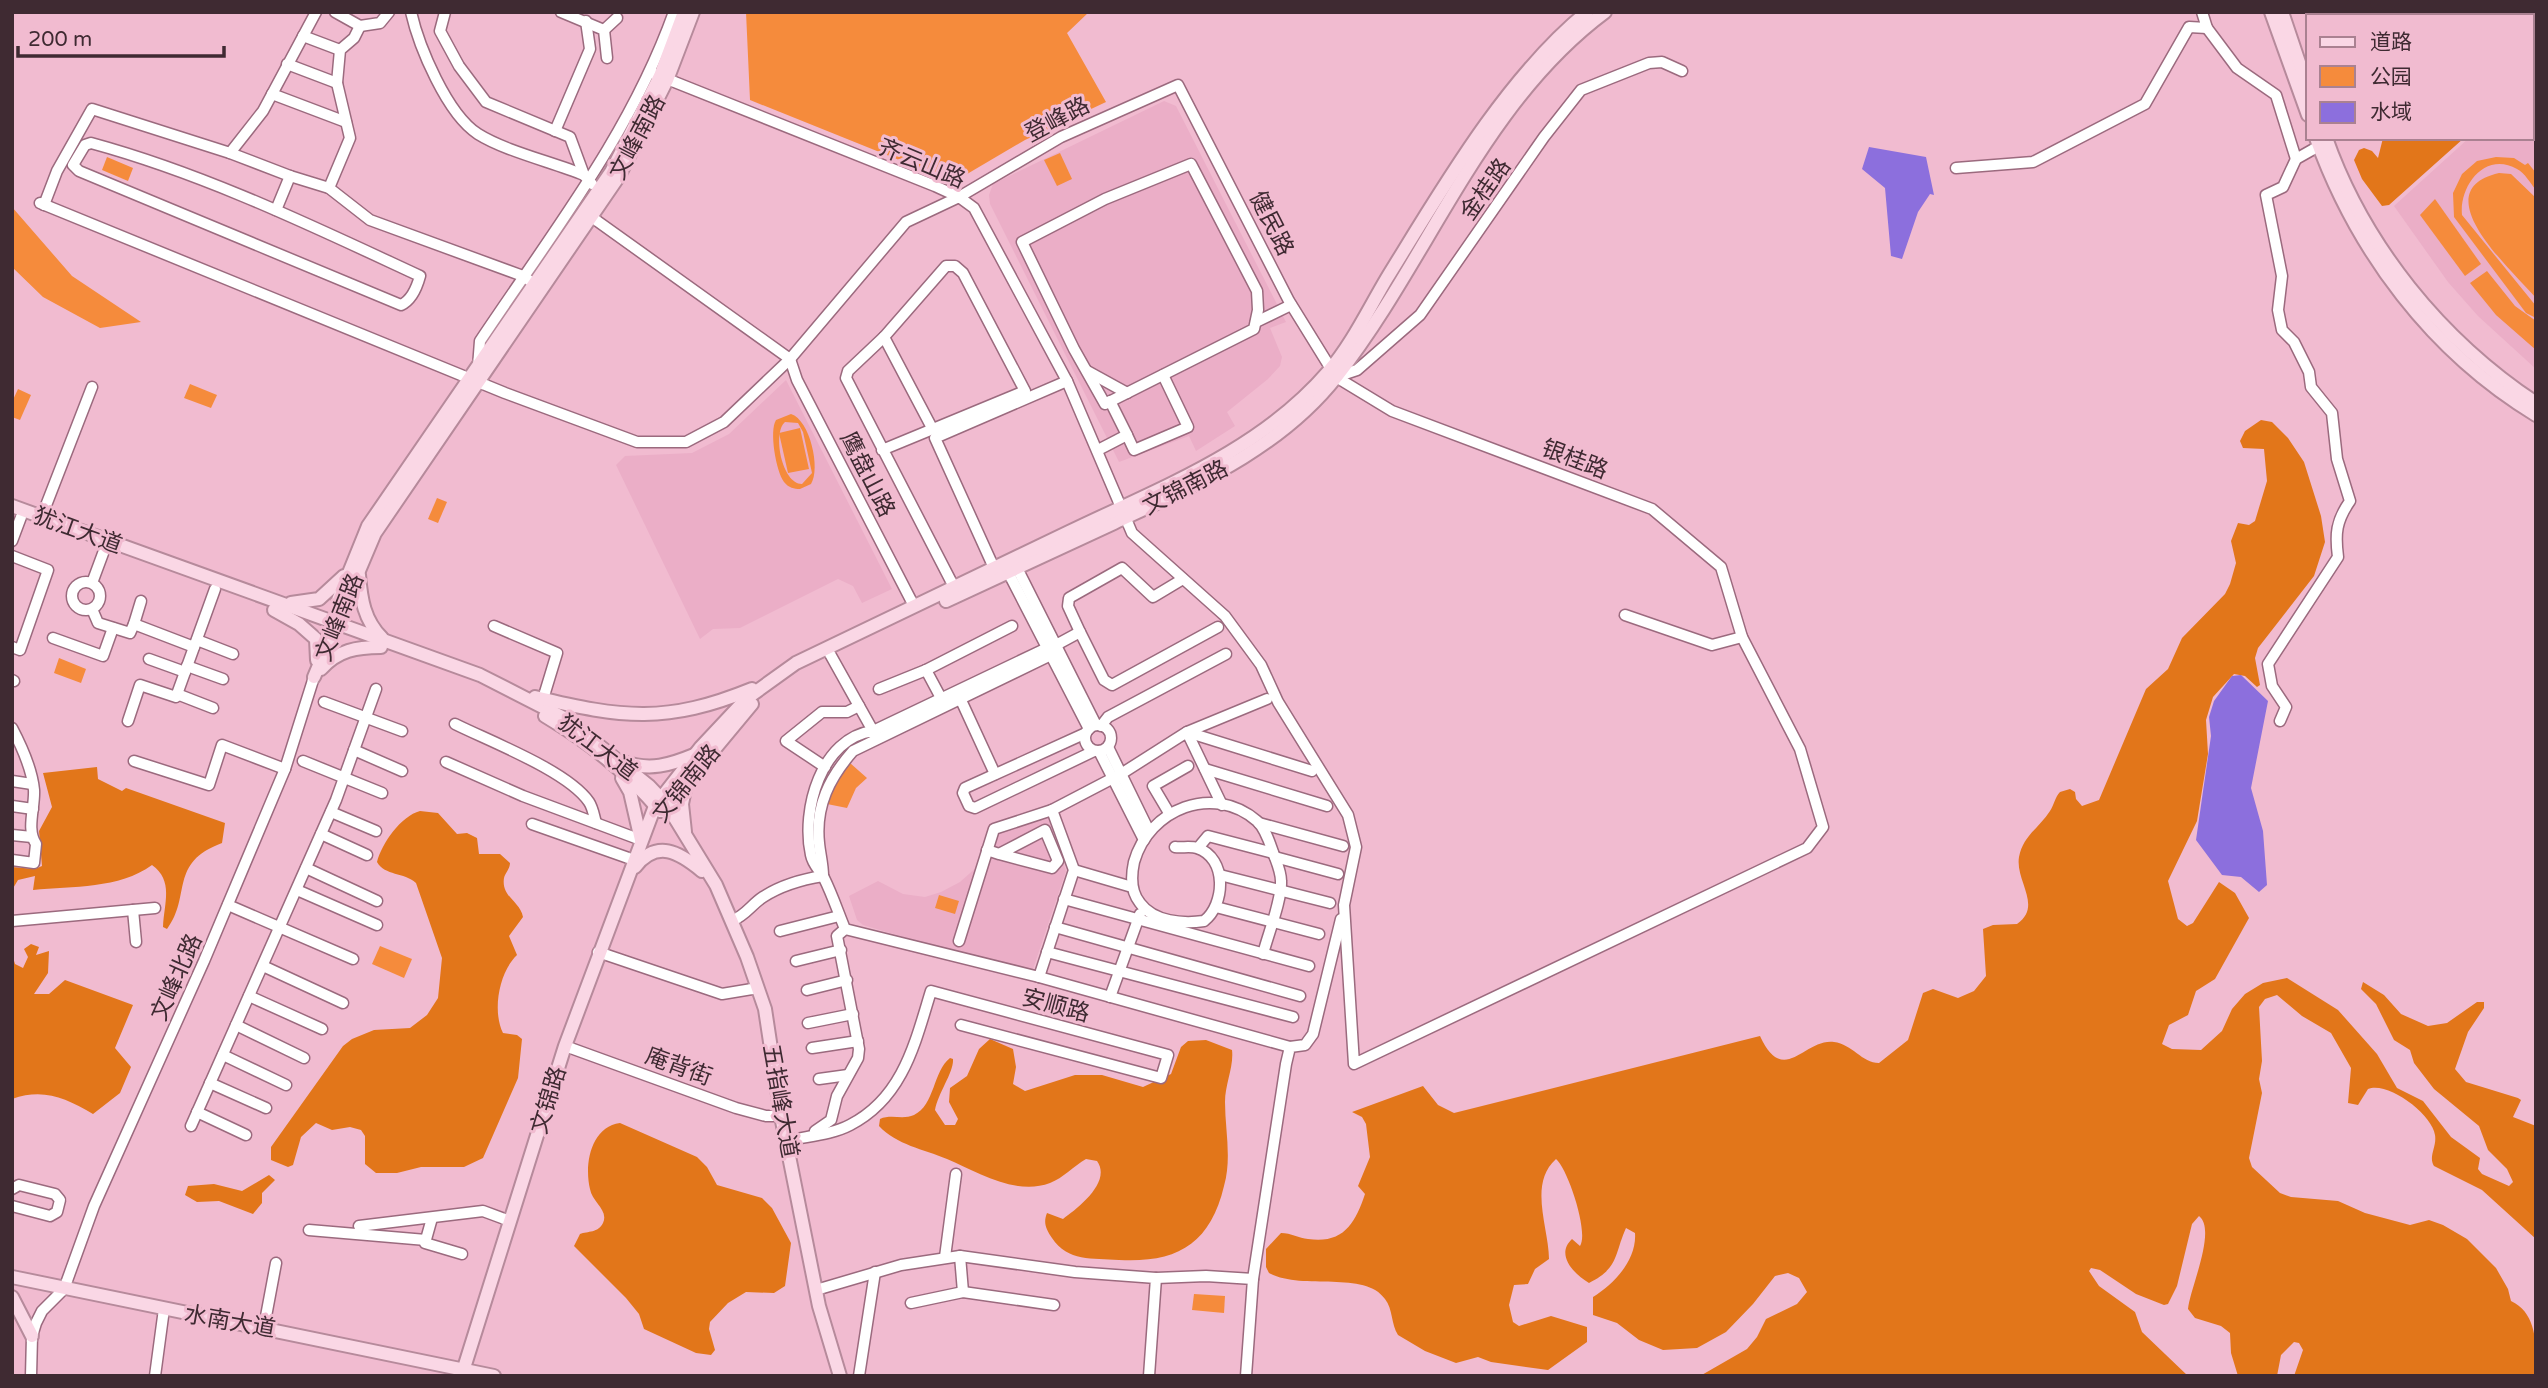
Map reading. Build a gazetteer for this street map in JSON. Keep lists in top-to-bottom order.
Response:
{
  "streets": {
    "main road": [
      "文峰南路",
      "文锦南路",
      "犹江大道",
      "文锦路",
      "五指峰大道",
      "水南大道"
    ],
    "street": [
      "登峰路",
      "齐云山路",
      "金桂路",
      "健民路",
      "银桂路",
      "鹰盘山路",
      "文峰北路",
      "安顺路",
      "庵背街"
    ]
  },
  "crossings": [
    ["登峰路", "文峰南路"],
    ["登峰路", "齐云山路"],
    ["登峰路", "健民路"],
    ["登峰路", "鹰盘山路"],
    ["文峰南路", "齐云山路"],
    ["文峰南路", "犹江大道"],
    ["文峰南路", "文峰北路"],
    ["齐云山路", "银桂路"],
    ["齐云山路", "文锦南路"],
    ["金桂路", "健民路"],
    ["金桂路", "银桂路"],
    ["金桂路", "文锦南路"],
    ["健民路", "银桂路"],
    ["健民路", "文锦南路"],
    ["银桂路", "文锦南路"],
    ["鹰盘山路", "文锦南路"],
    ["文锦南路", "犹江大道"],
    ["文锦南路", "文锦路"],
    ["犹江大道", "五指峰大道"],
    ["文峰北路", "水南大道"],
    ["安顺路", "五指峰大道"],
    ["庵背街", "文锦路"],
    ["庵背街", "五指峰大道"],
    ["文锦路", "水南大道"]
  ],
  "legend": ["道路", "公园", "水域"],
  "scale_bar": "200 m"
}
